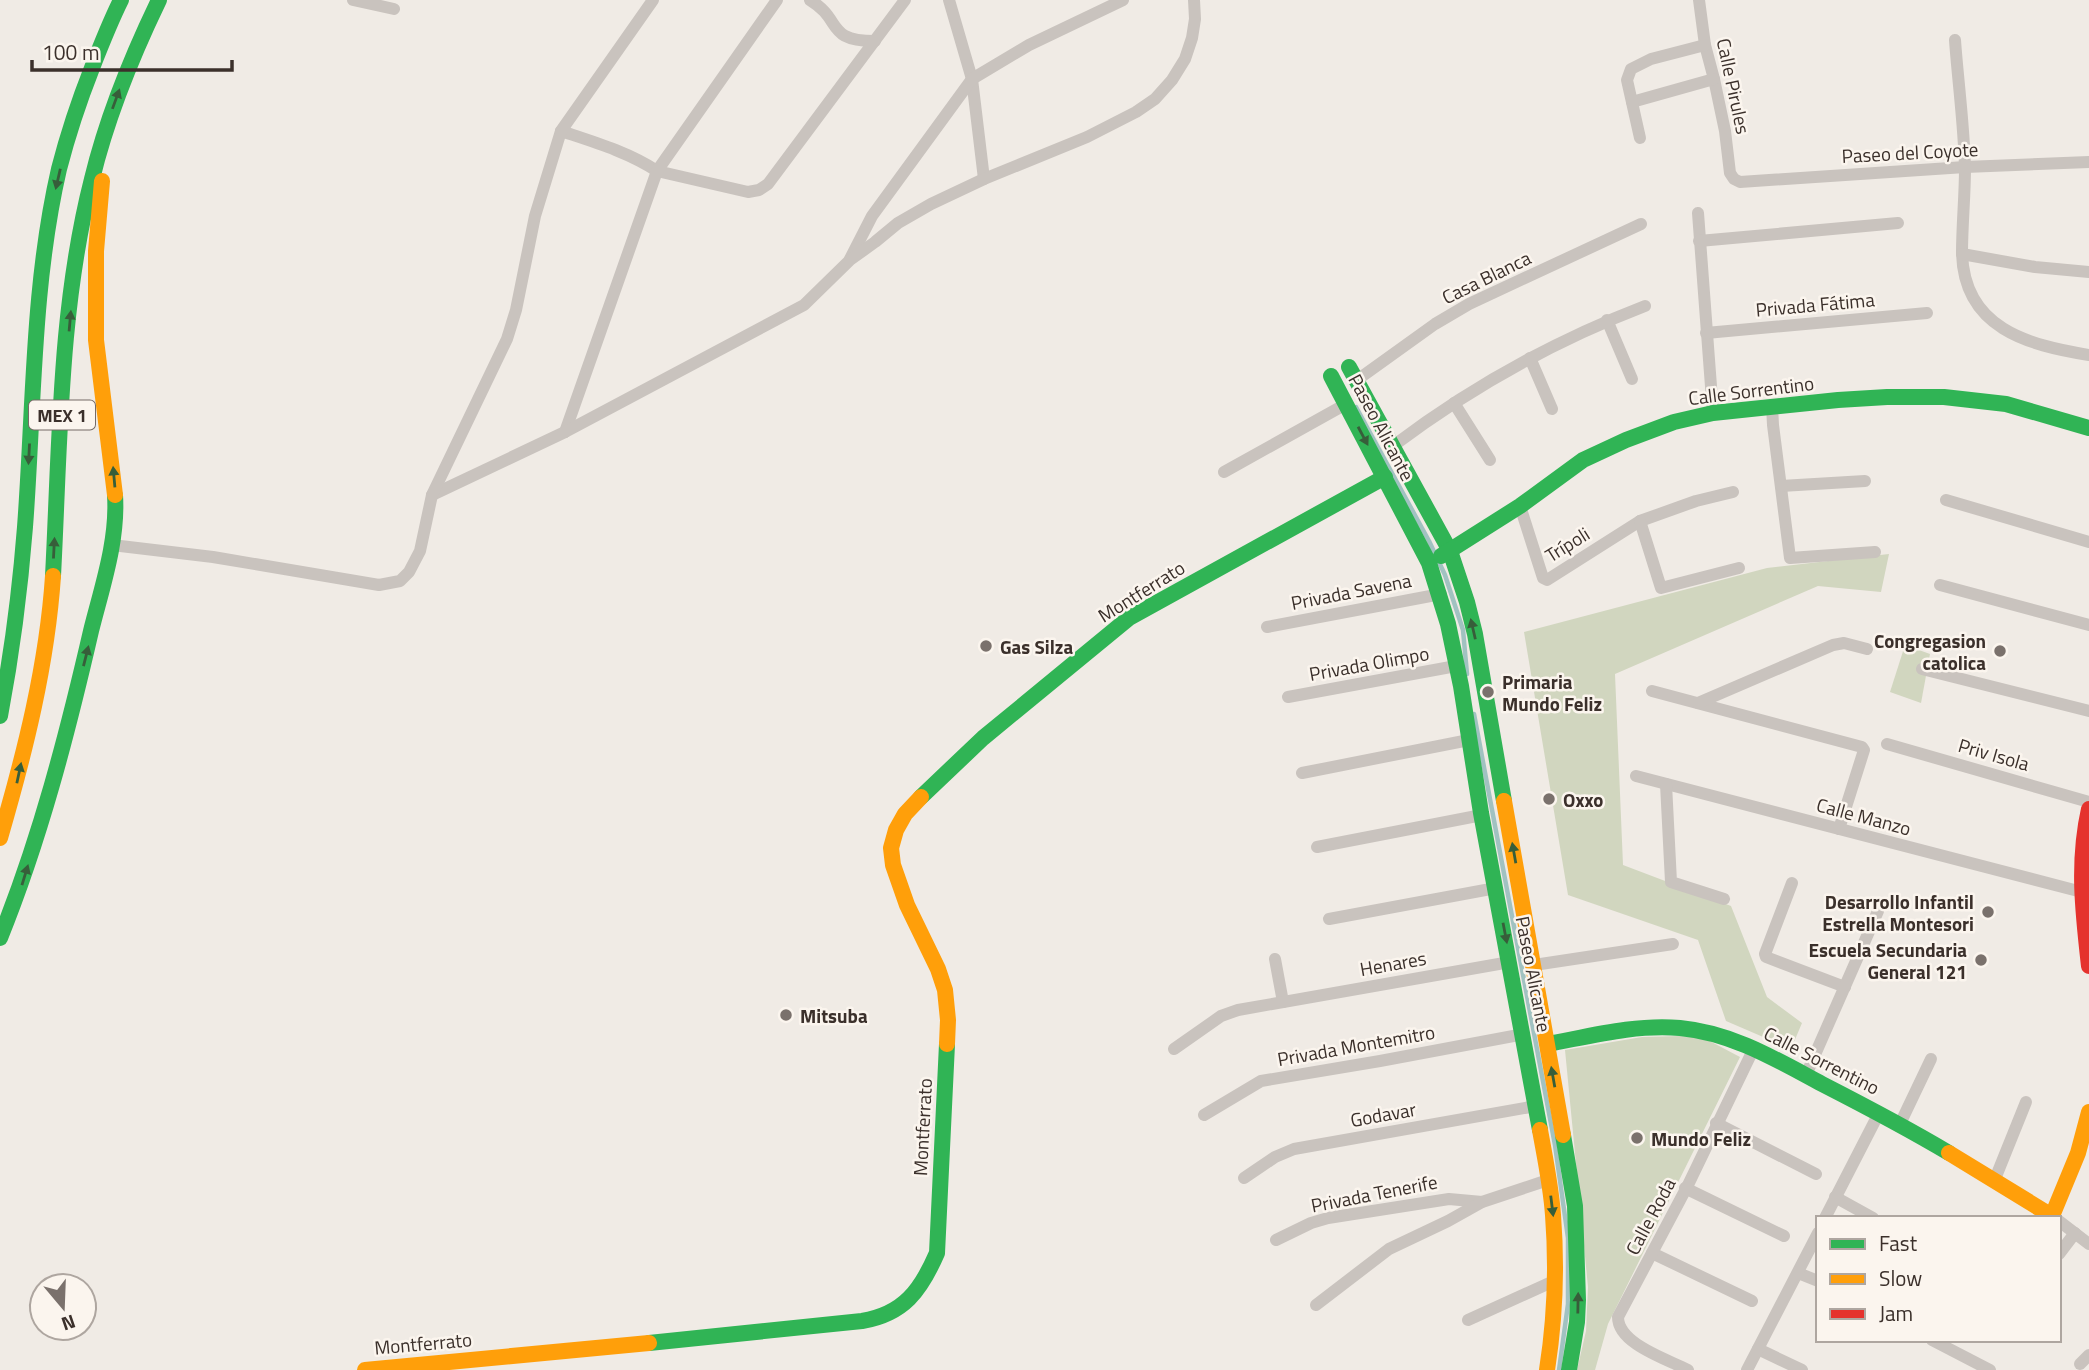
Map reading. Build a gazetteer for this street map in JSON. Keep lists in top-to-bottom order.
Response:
{
  "streets": {
    "main road": [
      "Calle Sorrentino",
      "MEX 1",
      "Paseo Alicante",
      "Montferrato"
    ],
    "street": [
      "Calle Pirules",
      "Paseo del Coyote",
      "Casa Blanca",
      "Privada Fátima",
      "Trípoli",
      "Privada Savena",
      "Privada Olimpo",
      "Priv Isola",
      "Calle Manzo",
      "Henares",
      "Privada Montemitro",
      "Godavar",
      "Privada Tenerife",
      "Calle Roda"
    ]
  },
  "crossings": [
    ["Calle Pirules", "Paseo del Coyote"],
    ["Casa Blanca", "Paseo Alicante"],
    ["Calle Sorrentino", "Paseo Alicante"],
    ["Calle Sorrentino", "Trípoli"],
    ["Calle Sorrentino", "Privada Montemitro"],
    ["Calle Sorrentino", "Calle Roda"],
    ["Paseo Alicante", "Montferrato"],
    ["Paseo Alicante", "Privada Savena"],
    ["Paseo Alicante", "Privada Olimpo"],
    ["Paseo Alicante", "Henares"],
    ["Paseo Alicante", "Privada Montemitro"],
    ["Paseo Alicante", "Godavar"],
    ["Paseo Alicante", "Privada Tenerife"]
  ],
  "places": [
    "Gas Silza",
    "Congregasion catolica",
    "Primaria Mundo Feliz",
    "Oxxo",
    "Desarrollo Infantil Estrella Montesori",
    "Escuela Secundaria General 121",
    "Mitsuba",
    "Mundo Feliz"
  ],
  "legend": ["Fast", "Slow", "Jam"],
  "scale_bar": "100 m",
  "north": "bottom"
}
